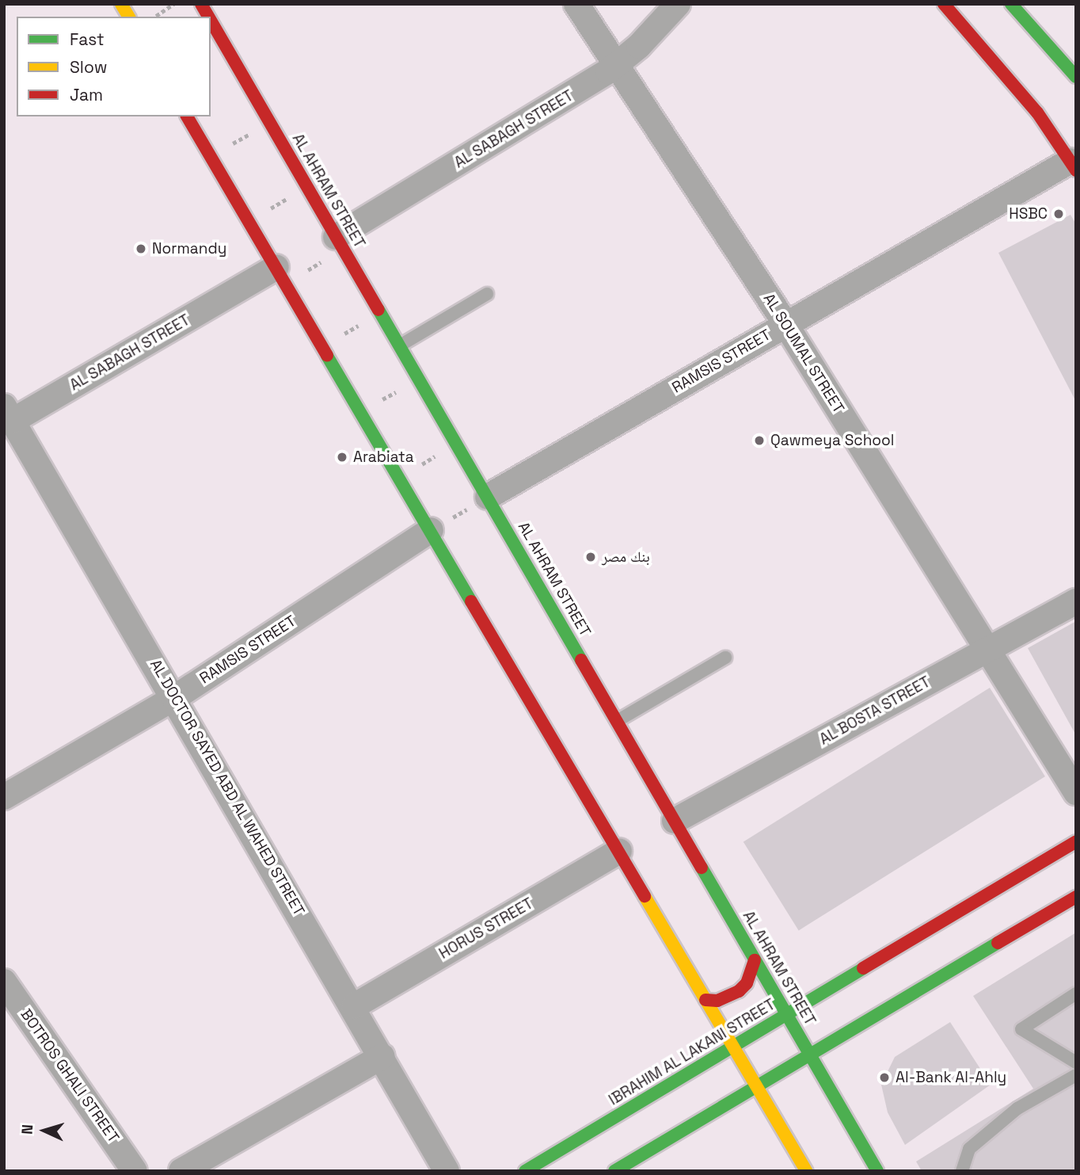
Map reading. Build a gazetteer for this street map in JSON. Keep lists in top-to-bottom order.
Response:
{
  "streets": {
    "main road": ["AL AHRAM STREET", "IBRAHIM AL LAKANI STREET"],
    "street": [
      "AL SABAGH STREET",
      "AL SOUMAL STREET",
      "RAMSIS STREET",
      "AL BOSTA STREET",
      "AL DOCTOR SAYED ABD AL WAHED STREET",
      "HORUS STREET",
      "BOTROS GHALI STREET"
    ]
  },
  "crossings": [
    ["AL SABAGH STREET", "AL AHRAM STREET"],
    ["AL SABAGH STREET", "AL SOUMAL STREET"],
    ["AL SABAGH STREET", "AL DOCTOR SAYED ABD AL WAHED STREET"],
    ["AL AHRAM STREET", "RAMSIS STREET"],
    ["AL AHRAM STREET", "AL BOSTA STREET"],
    ["AL AHRAM STREET", "IBRAHIM AL LAKANI STREET"],
    ["AL SOUMAL STREET", "RAMSIS STREET"],
    ["AL SOUMAL STREET", "AL BOSTA STREET"],
    ["RAMSIS STREET", "AL DOCTOR SAYED ABD AL WAHED STREET"],
    ["AL DOCTOR SAYED ABD AL WAHED STREET", "HORUS STREET"]
  ],
  "places": [
    "HSBC",
    "Normandy",
    "Qawmeya School",
    "Arabiata",
    "بنك مصر",
    "Al-Bank Al-Ahly"
  ],
  "legend": ["Fast", "Slow", "Jam"],
  "north": "left"
}
